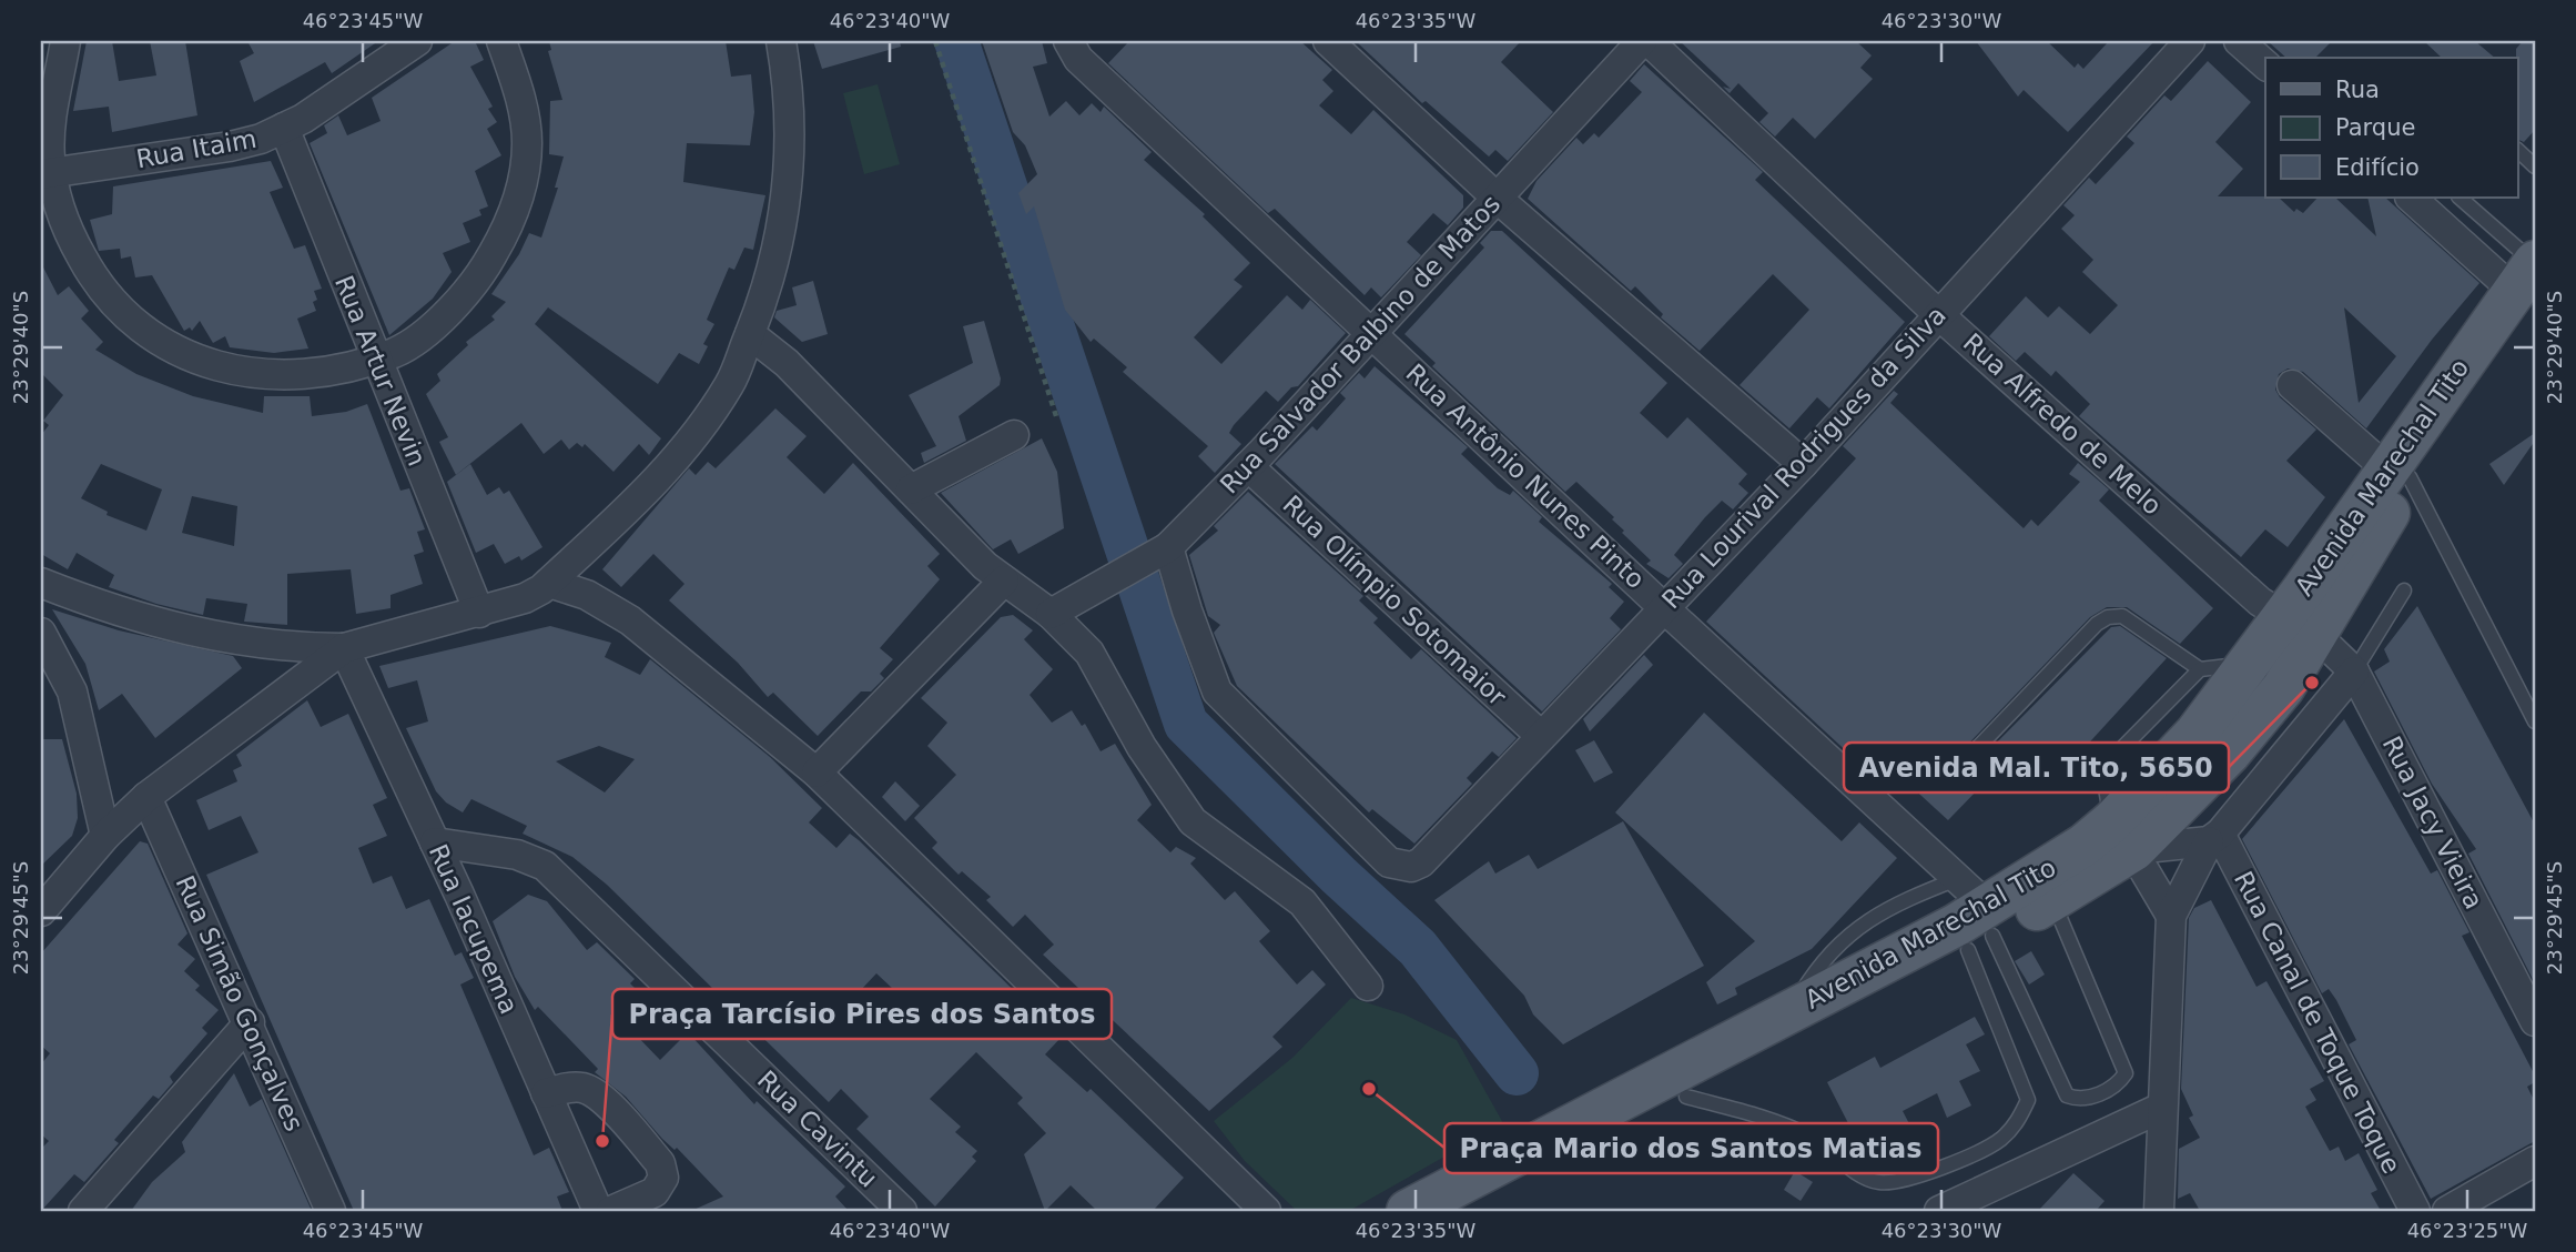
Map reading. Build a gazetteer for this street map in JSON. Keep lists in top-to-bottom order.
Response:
{
  "streets": {
    "main road": ["Avenida Marechal Tito"],
    "street": [
      "Rua Itaim",
      "Rua Salvador Balbino de Matos",
      "Rua Artur Nevin",
      "Rua Alfredo de Melo",
      "Rua Lourival Rodrigues da Silva",
      "Rua Antônio Nunes Pinto",
      "Rua Olímpio Sotomaior",
      "Rua Jacy Vieira",
      "Rua Iacupema",
      "Rua Simão Gonçalves",
      "Rua Canal de Toque Toque",
      "Rua Cavintu"
    ]
  },
  "crossings": [
    ["Rua Itaim", "Rua Artur Nevin"],
    ["Rua Salvador Balbino de Matos", "Rua Lourival Rodrigues da Silva"],
    ["Rua Salvador Balbino de Matos", "Rua Antônio Nunes Pinto"],
    ["Rua Salvador Balbino de Matos", "Rua Olímpio Sotomaior"],
    ["Rua Alfredo de Melo", "Rua Lourival Rodrigues da Silva"],
    ["Rua Alfredo de Melo", "Avenida Marechal Tito"],
    ["Rua Alfredo de Melo", "Rua Jacy Vieira"],
    ["Rua Lourival Rodrigues da Silva", "Rua Antônio Nunes Pinto"],
    ["Rua Lourival Rodrigues da Silva", "Rua Olímpio Sotomaior"],
    ["Rua Antônio Nunes Pinto", "Avenida Marechal Tito"],
    ["Avenida Marechal Tito", "Rua Jacy Vieira"],
    ["Rua Iacupema", "Rua Cavintu"]
  ],
  "places": ["Avenida Mal. Tito, 5650", "Praça Mario dos Santos Matias", "Praça Tarcísio Pires dos Santos"],
  "legend": ["Rua", "Parque", "Edifício"],
  "coordinates": [
    "46°23'45\"W",
    "46°23'40\"W",
    "46°23'35\"W",
    "46°23'30\"W",
    "23°29'40\"S",
    "23°29'45\"S",
    "46°23'25\"W"
  ]
}
